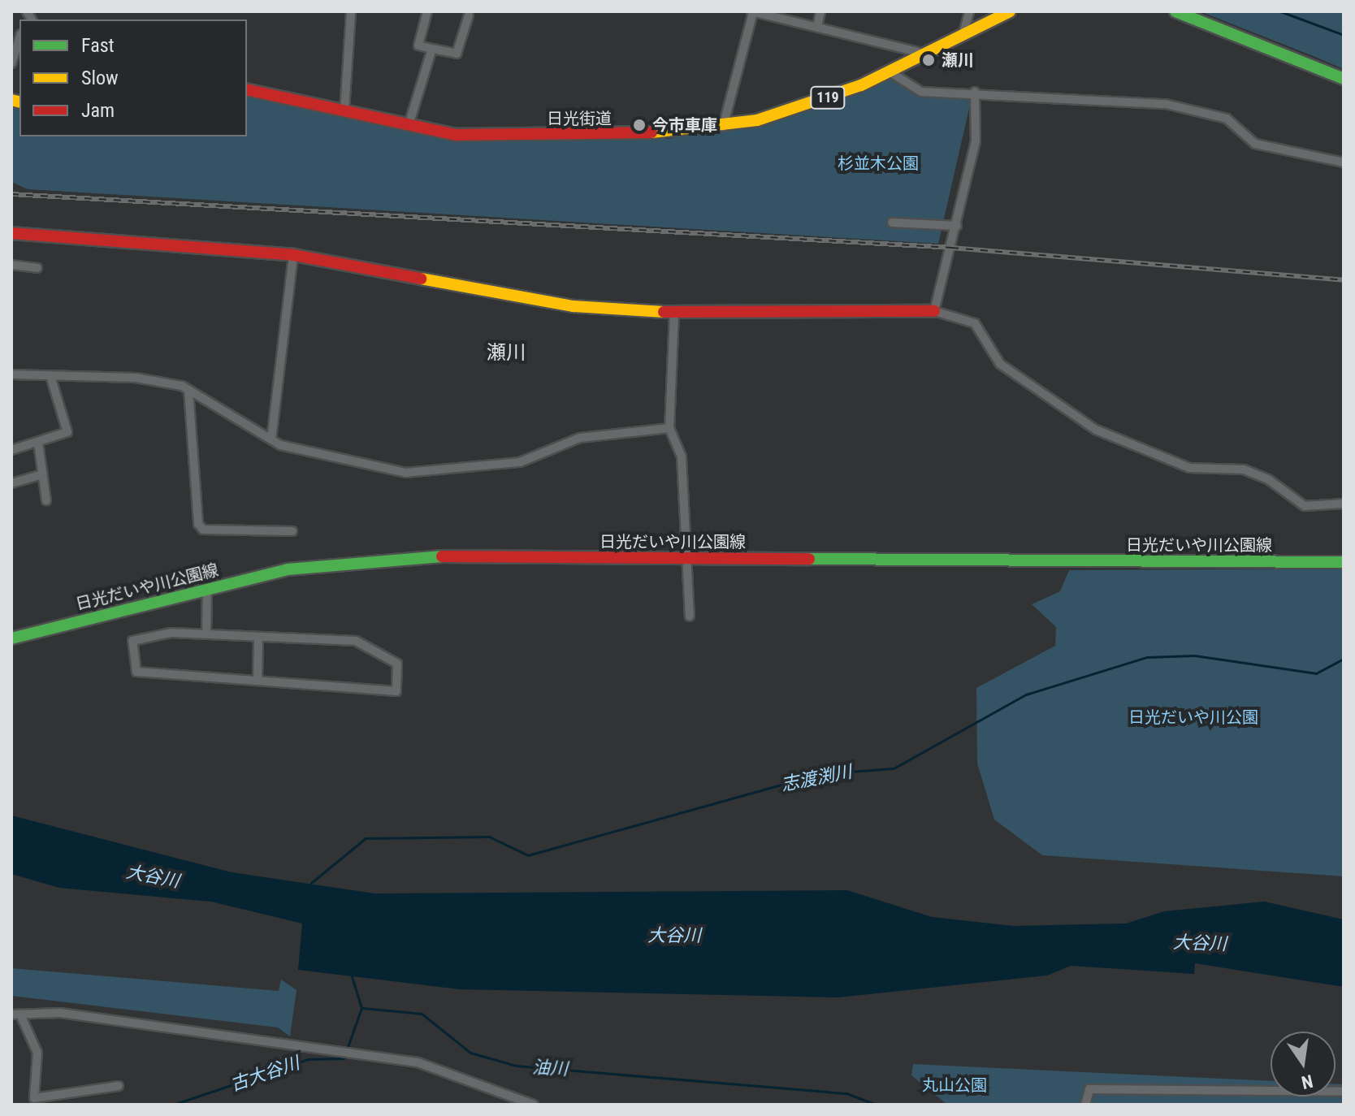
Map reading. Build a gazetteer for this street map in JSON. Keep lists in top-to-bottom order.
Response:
{
  "streets": {
    "main road": ["119", "日光街道", "日光だいや川公園線"]
  },
  "districts": ["瀬川"],
  "water": [
    "志渡渕川",
    "大谷川",
    "油川",
    "古大谷川"
  ],
  "parks": ["杉並木公園", "日光だいや川公園", "丸山公園"],
  "places": ["瀬川", "今市車庫"],
  "legend": ["Fast", "Slow", "Jam"],
  "north": "bottom"
}
